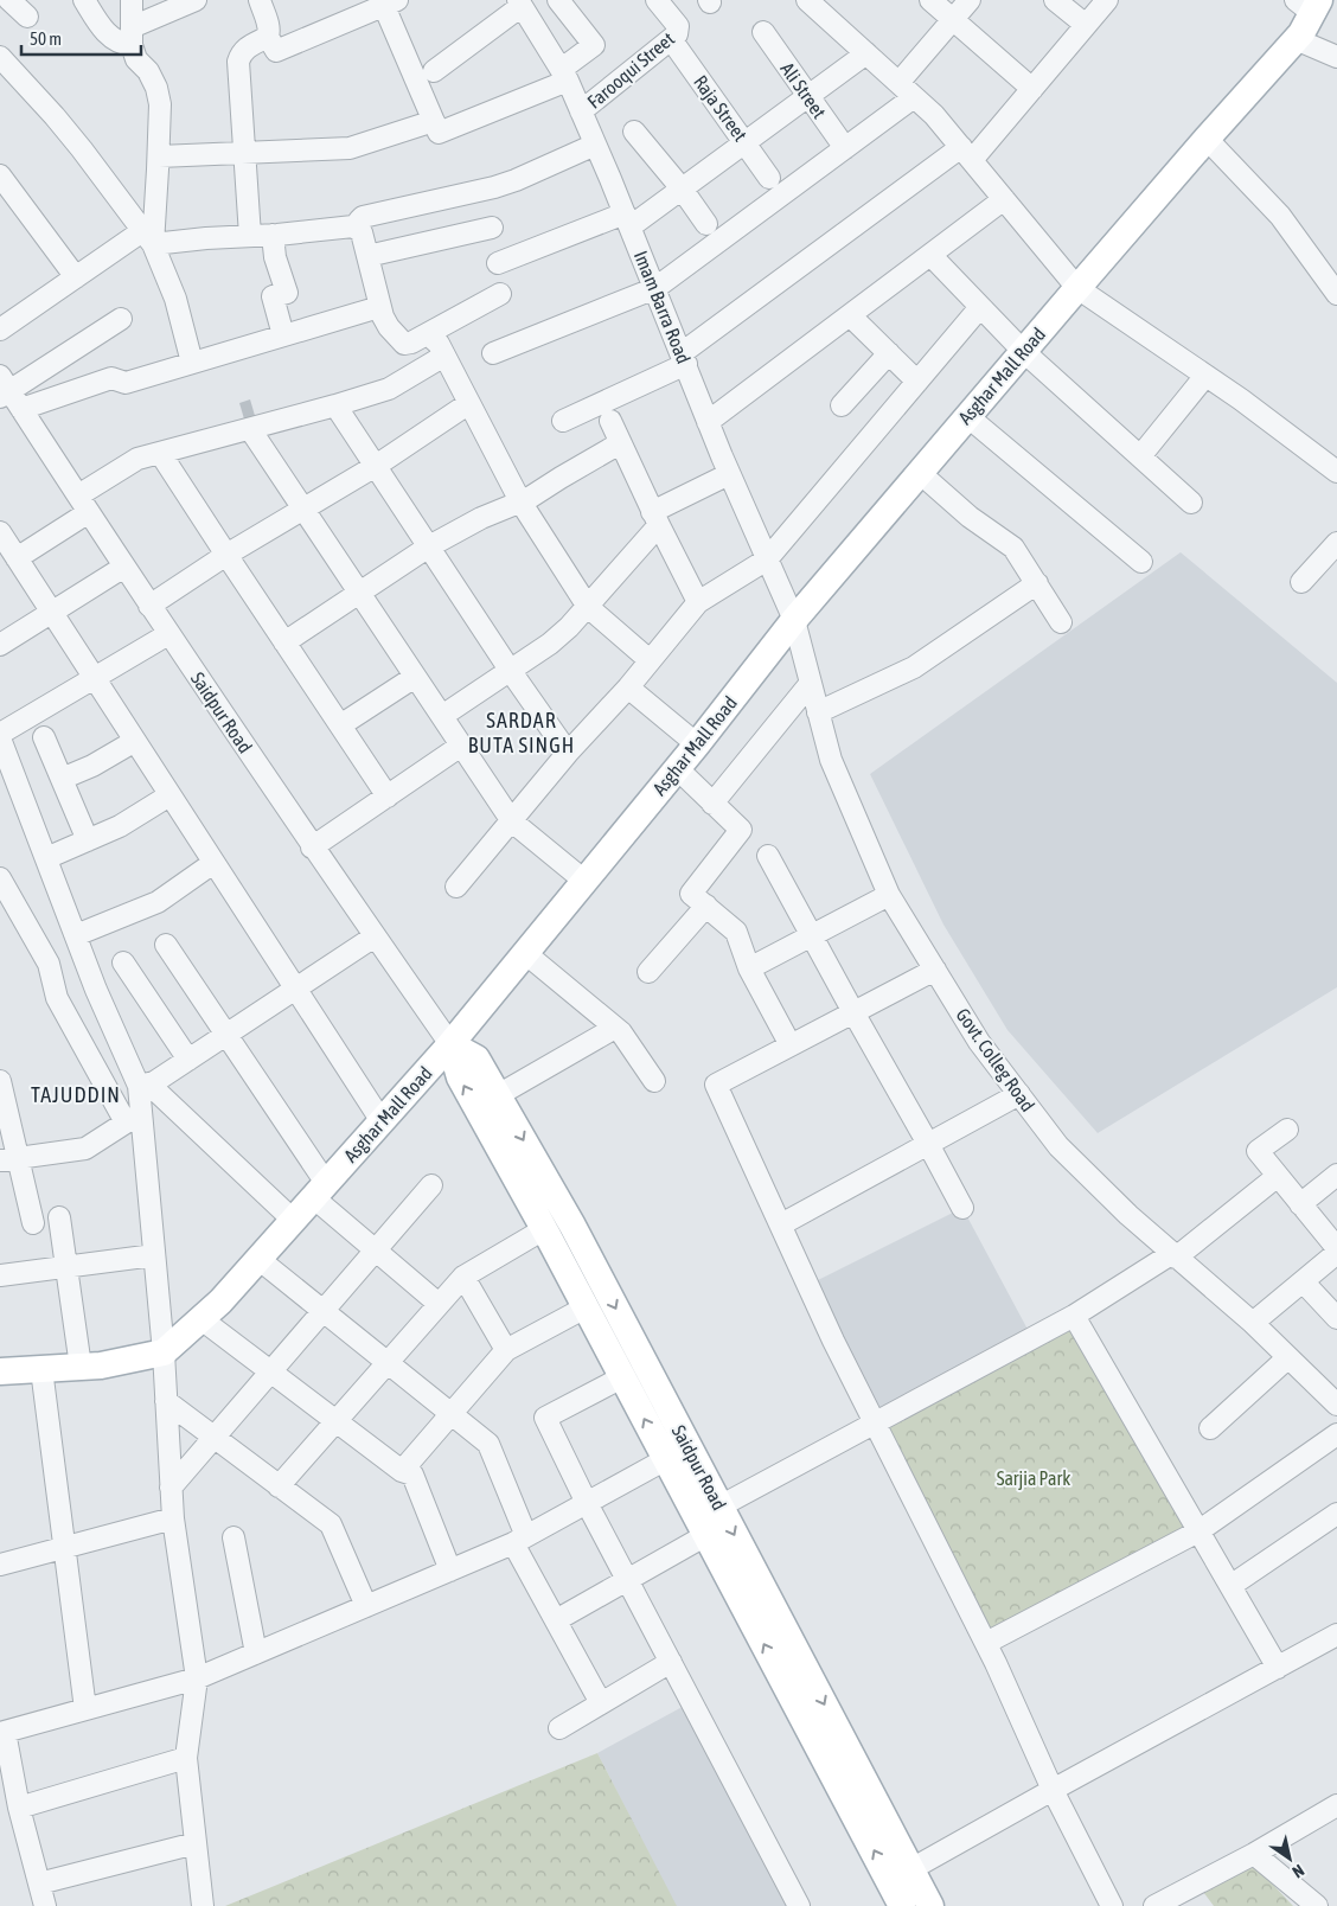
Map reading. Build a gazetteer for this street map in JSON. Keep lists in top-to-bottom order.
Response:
{
  "streets": {
    "main road": ["Asghar Mall Road", "Saidpur Road"],
    "street": [
      "Farooqui Street",
      "Ali Street",
      "Raja Street",
      "Imam Barra Road",
      "Govt. Colleg Road"
    ]
  },
  "crossings": [
    ["Farooqui Street", "Raja Street"],
    ["Farooqui Street", "Imam Barra Road"],
    ["Imam Barra Road", "Asghar Mall Road"],
    ["Imam Barra Road", "Govt. Colleg Road"],
    ["Asghar Mall Road", "Saidpur Road"],
    ["Asghar Mall Road", "Govt. Colleg Road"]
  ],
  "districts": ["SARDAR BUTA SINGH", "TAJUDDIN"],
  "parks": ["Sarjia Park"],
  "scale_bar": "50 m",
  "north": "bottom right"
}
